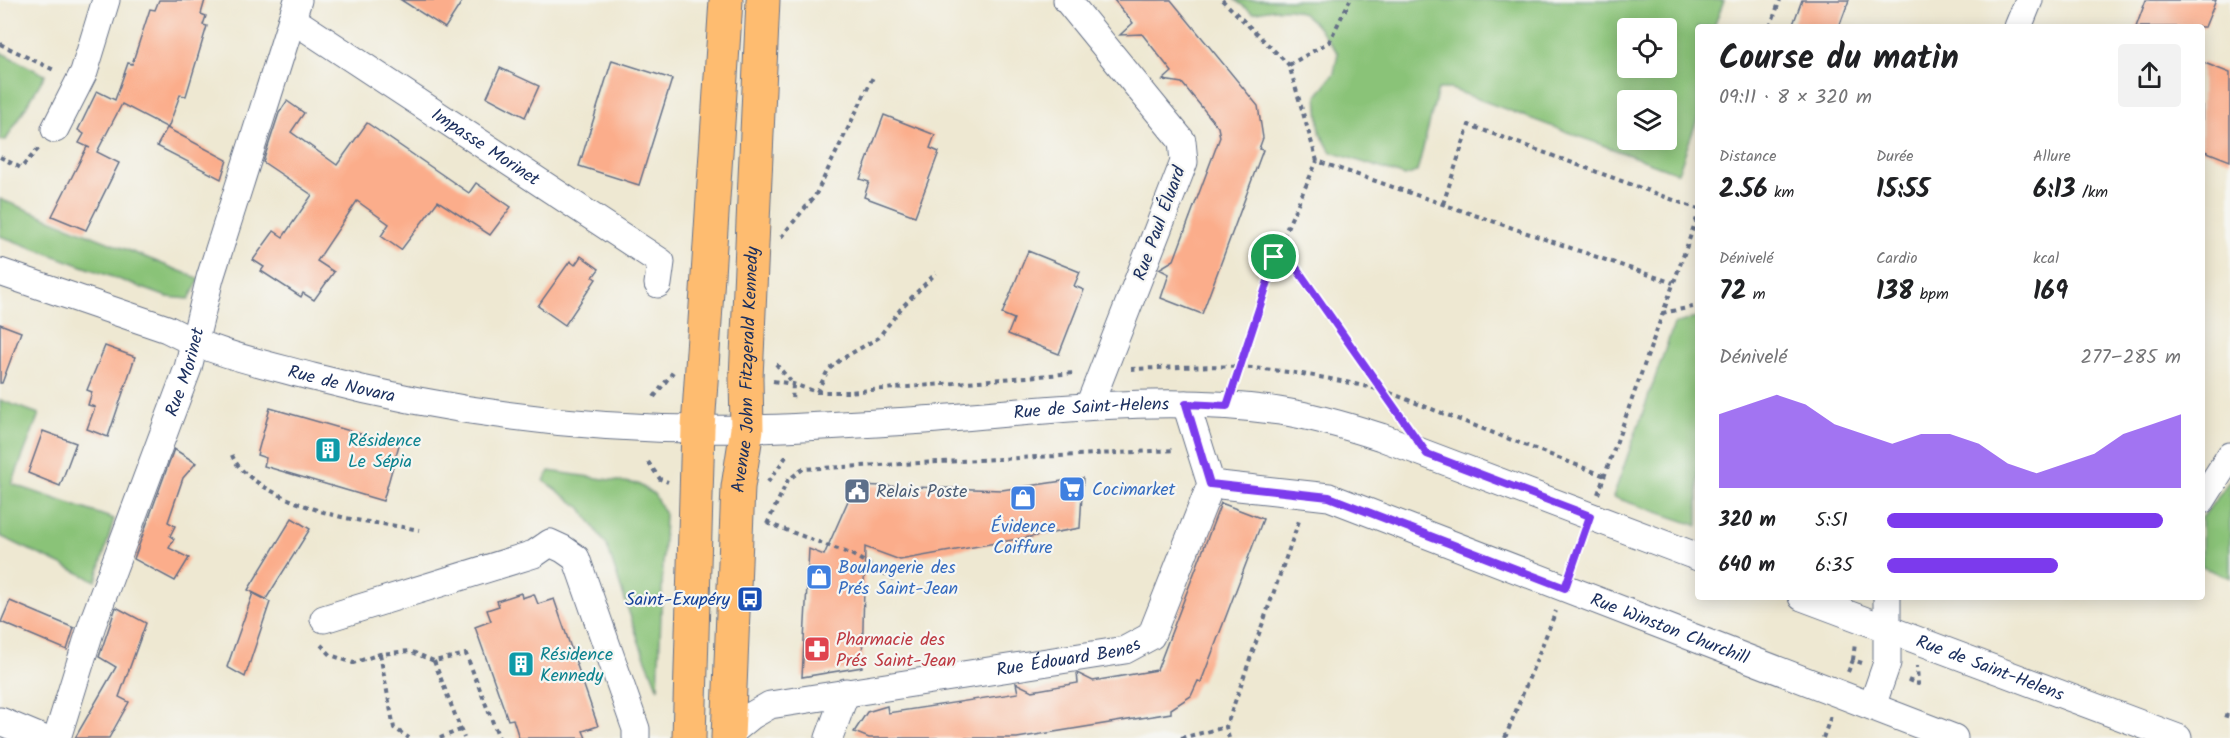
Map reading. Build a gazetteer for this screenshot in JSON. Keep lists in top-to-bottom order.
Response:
{
  "streets": {
    "main road": ["Avenue John Fitzgerald Kennedy"],
    "street": [
      "Impasse Morinet",
      "Rue Paul Éluard",
      "Rue Morinet",
      "Rue de Novara",
      "Rue de Saint-Helens",
      "Rue Winston Churchill",
      "Rue Édouard Benes"
    ]
  },
  "crossings": [
    ["Impasse Morinet", "Rue Morinet"],
    ["Rue Paul Éluard", "Rue de Saint-Helens"],
    ["Avenue John Fitzgerald Kennedy", "Rue de Novara"],
    ["Avenue John Fitzgerald Kennedy", "Rue de Saint-Helens"],
    ["Avenue John Fitzgerald Kennedy", "Rue Édouard Benes"],
    ["Rue Morinet", "Rue de Novara"],
    ["Rue de Novara", "Rue de Saint-Helens"],
    ["Rue Winston Churchill", "Rue Édouard Benes"]
  ],
  "places": {
    "building": ["Résidence Le Sépia", "Résidence Kennedy"],
    "supermarket": ["Cocimarket"],
    "public building": ["Relais Poste"],
    "shop": ["Évidence Coiffure", "Boulangerie des Prés Saint-Jean"],
    "bus stop": ["Saint-Exupéry"],
    "pharmacy": ["Pharmacie des Prés Saint-Jean"]
  },
  "page": {
    "heading": ["Course du matin", "09:11 · 8 × 320 m"],
    "stats": [
      ["Distance", "2.56 km"],
      ["Durée", "15:55"],
      ["Allure", "6:13 /km"],
      ["Dénivelé", "72 m"],
      ["Cardio", "138 bpm"],
      ["kcal", "169"]
    ],
    "chart": ["Dénivelé", "277–285 m"],
    "list": [
      {
        "name": "320 m",
        "note": "5:51"
      },
      {
        "name": "640 m",
        "note": "6:35"
      }
    ]
  }
}
